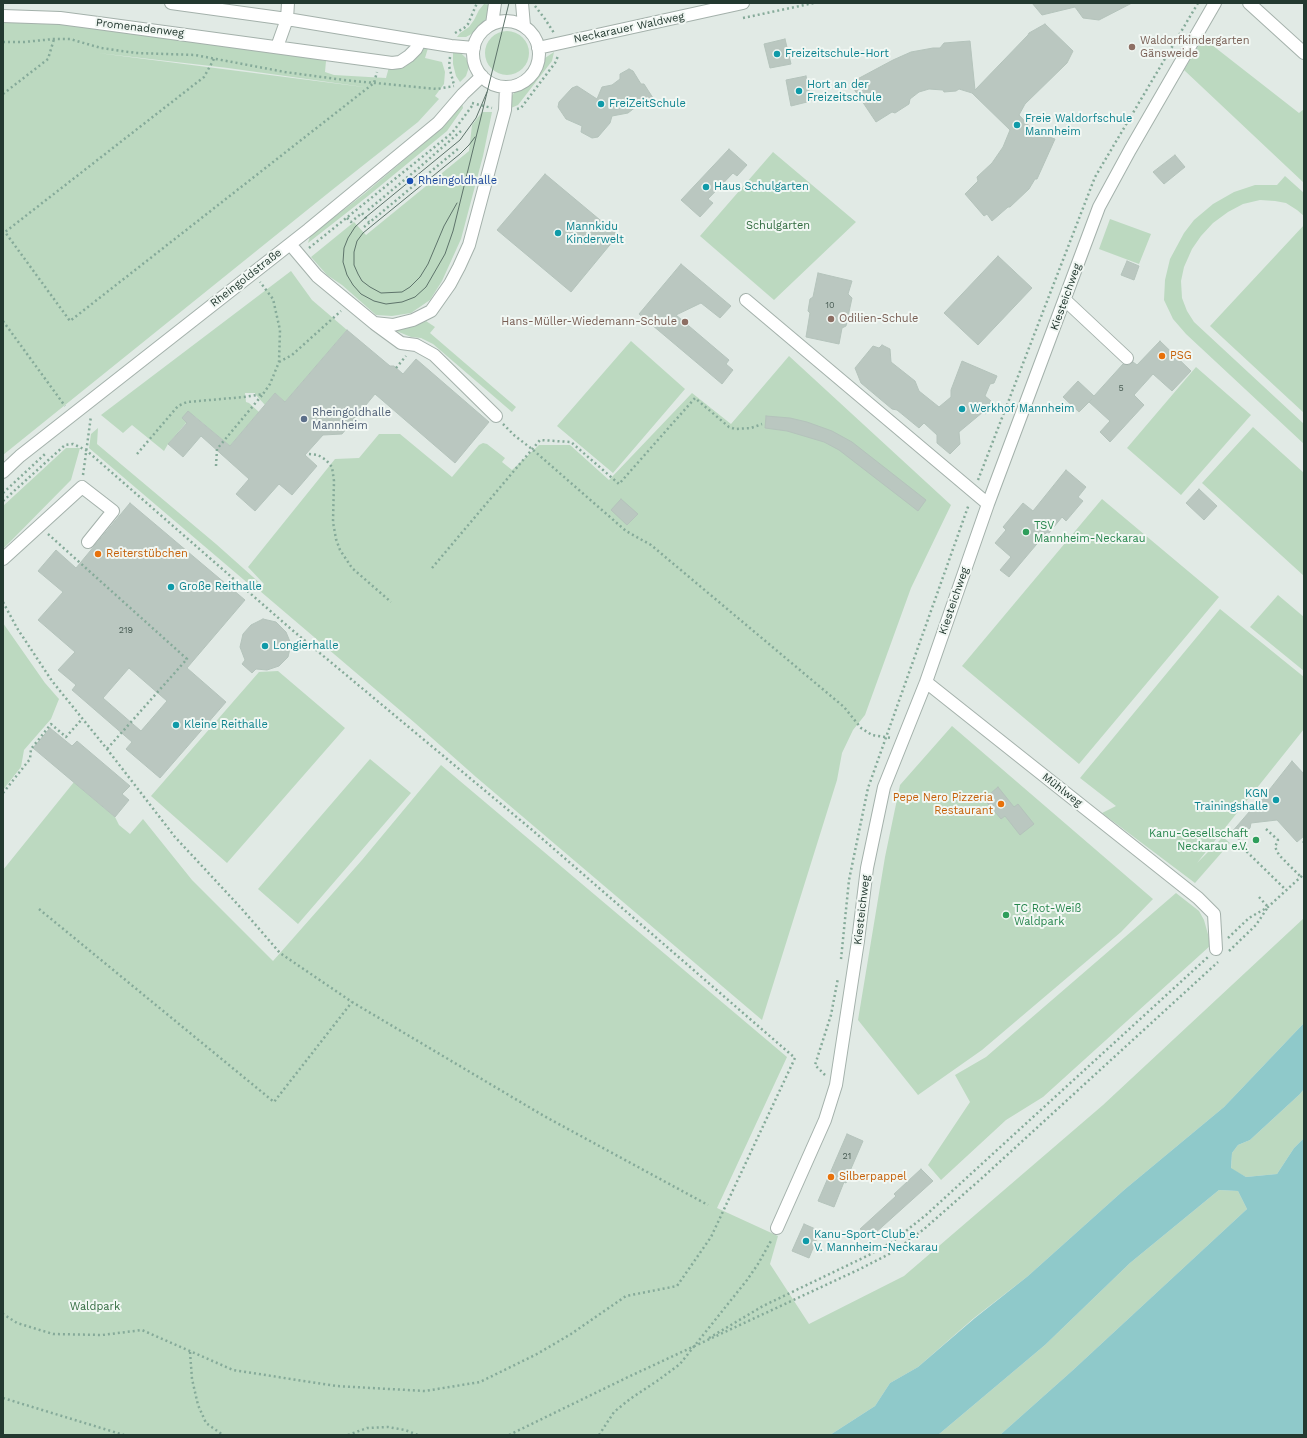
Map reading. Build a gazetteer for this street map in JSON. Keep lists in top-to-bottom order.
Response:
{
  "streets": {
    "street": [
      "Promenadenweg",
      "Neckarauer Waldweg",
      "Rheingoldstraße",
      "Kiesteichweg",
      "Mühlweg"
    ]
  },
  "crossings": [
    ["Neckarauer Waldweg", "Rheingoldstraße"],
    ["Kiesteichweg", "Mühlweg"]
  ],
  "parks": ["Schulgarten", "Waldpark"],
  "places": [
    "Waldorfkindergarten Gänsweide",
    "Freizeitschule-Hort",
    "Hort an der Freizeitschule",
    "FreiZeitSchule",
    "Freie Waldorfschule Mannheim",
    "Rheingoldhalle",
    "Haus Schulgarten",
    "Mannkidu Kinderwelt",
    "Odilien-Schule",
    "Hans-Müller-Wiedemann-Schule",
    "PSG",
    "Werkhof Mannheim",
    "Rheingoldhalle Mannheim",
    "TSV Mannheim-Neckarau",
    "Reiterstübchen",
    "Große Reithalle",
    "Longierhalle",
    "Kleine Reithalle",
    "KGN Trainingshalle",
    "Pepe Nero Pizzeria Restaurant",
    "Kanu-Gesellschaft Neckarau e.V.",
    "TC Rot-Weiß Waldpark",
    "Silberpappel",
    "Kanu-Sport-Club e. V. Mannheim-Neckarau"
  ],
  "house_numbers": [
    "10",
    "5",
    "219",
    "21"
  ]
}
